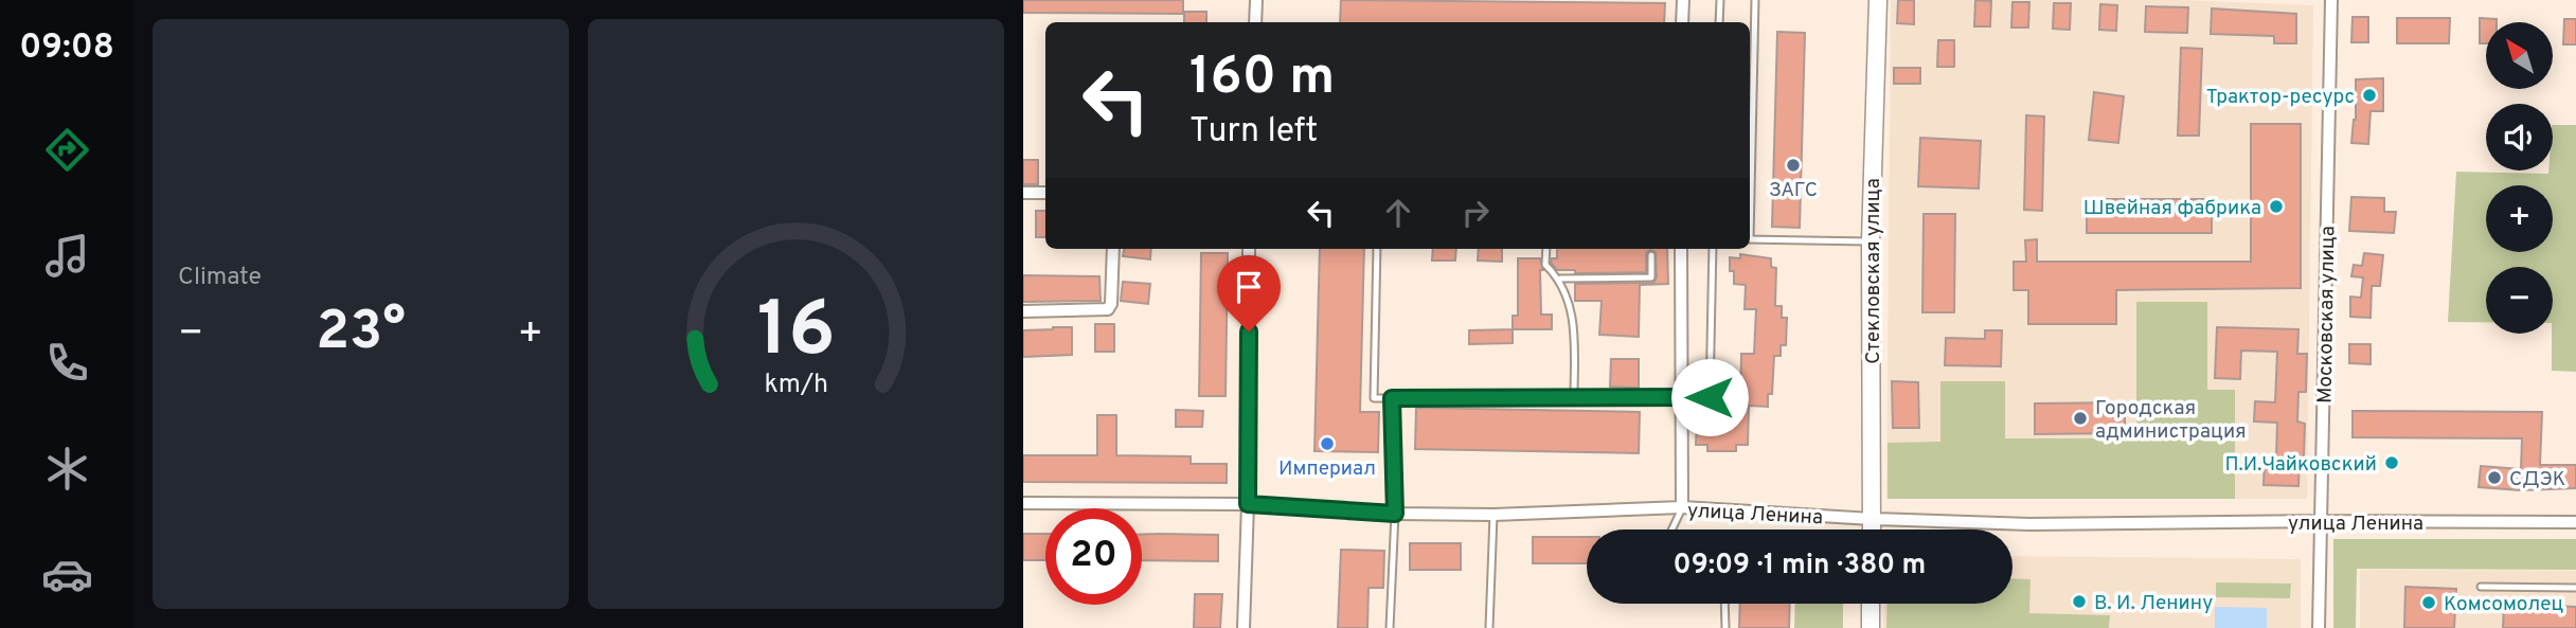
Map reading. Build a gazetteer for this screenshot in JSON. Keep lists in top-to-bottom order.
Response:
{
  "streets": {
    "street": ["Стекловская улица", "Московская улица", "улица Ленина"]
  },
  "crossings": [
    ["Стекловская улица", "улица Ленина"],
    ["Московская улица", "улица Ленина"]
  ],
  "places": [
    "Трактор-ресурс",
    "ЗАГС",
    "Швейная фабрика",
    "Городская администрация",
    "Империал",
    "П.И.Чайковский",
    "СДЭК",
    "В. И. Ленину",
    "Комсомолец"
  ],
  "north": "top left",
  "page": {
    "tabs": "09:08",
    "tile": "Climate",
    "map_buttons": ["+", "−"],
    "turn": ["160 m", "Turn left"],
    "heat": ["−", "23°", "+"],
    "limit": "20",
    "trip": "09:09 · 1 min · 380 m",
    "gauge": ["16", "km/h"]
  }
}
